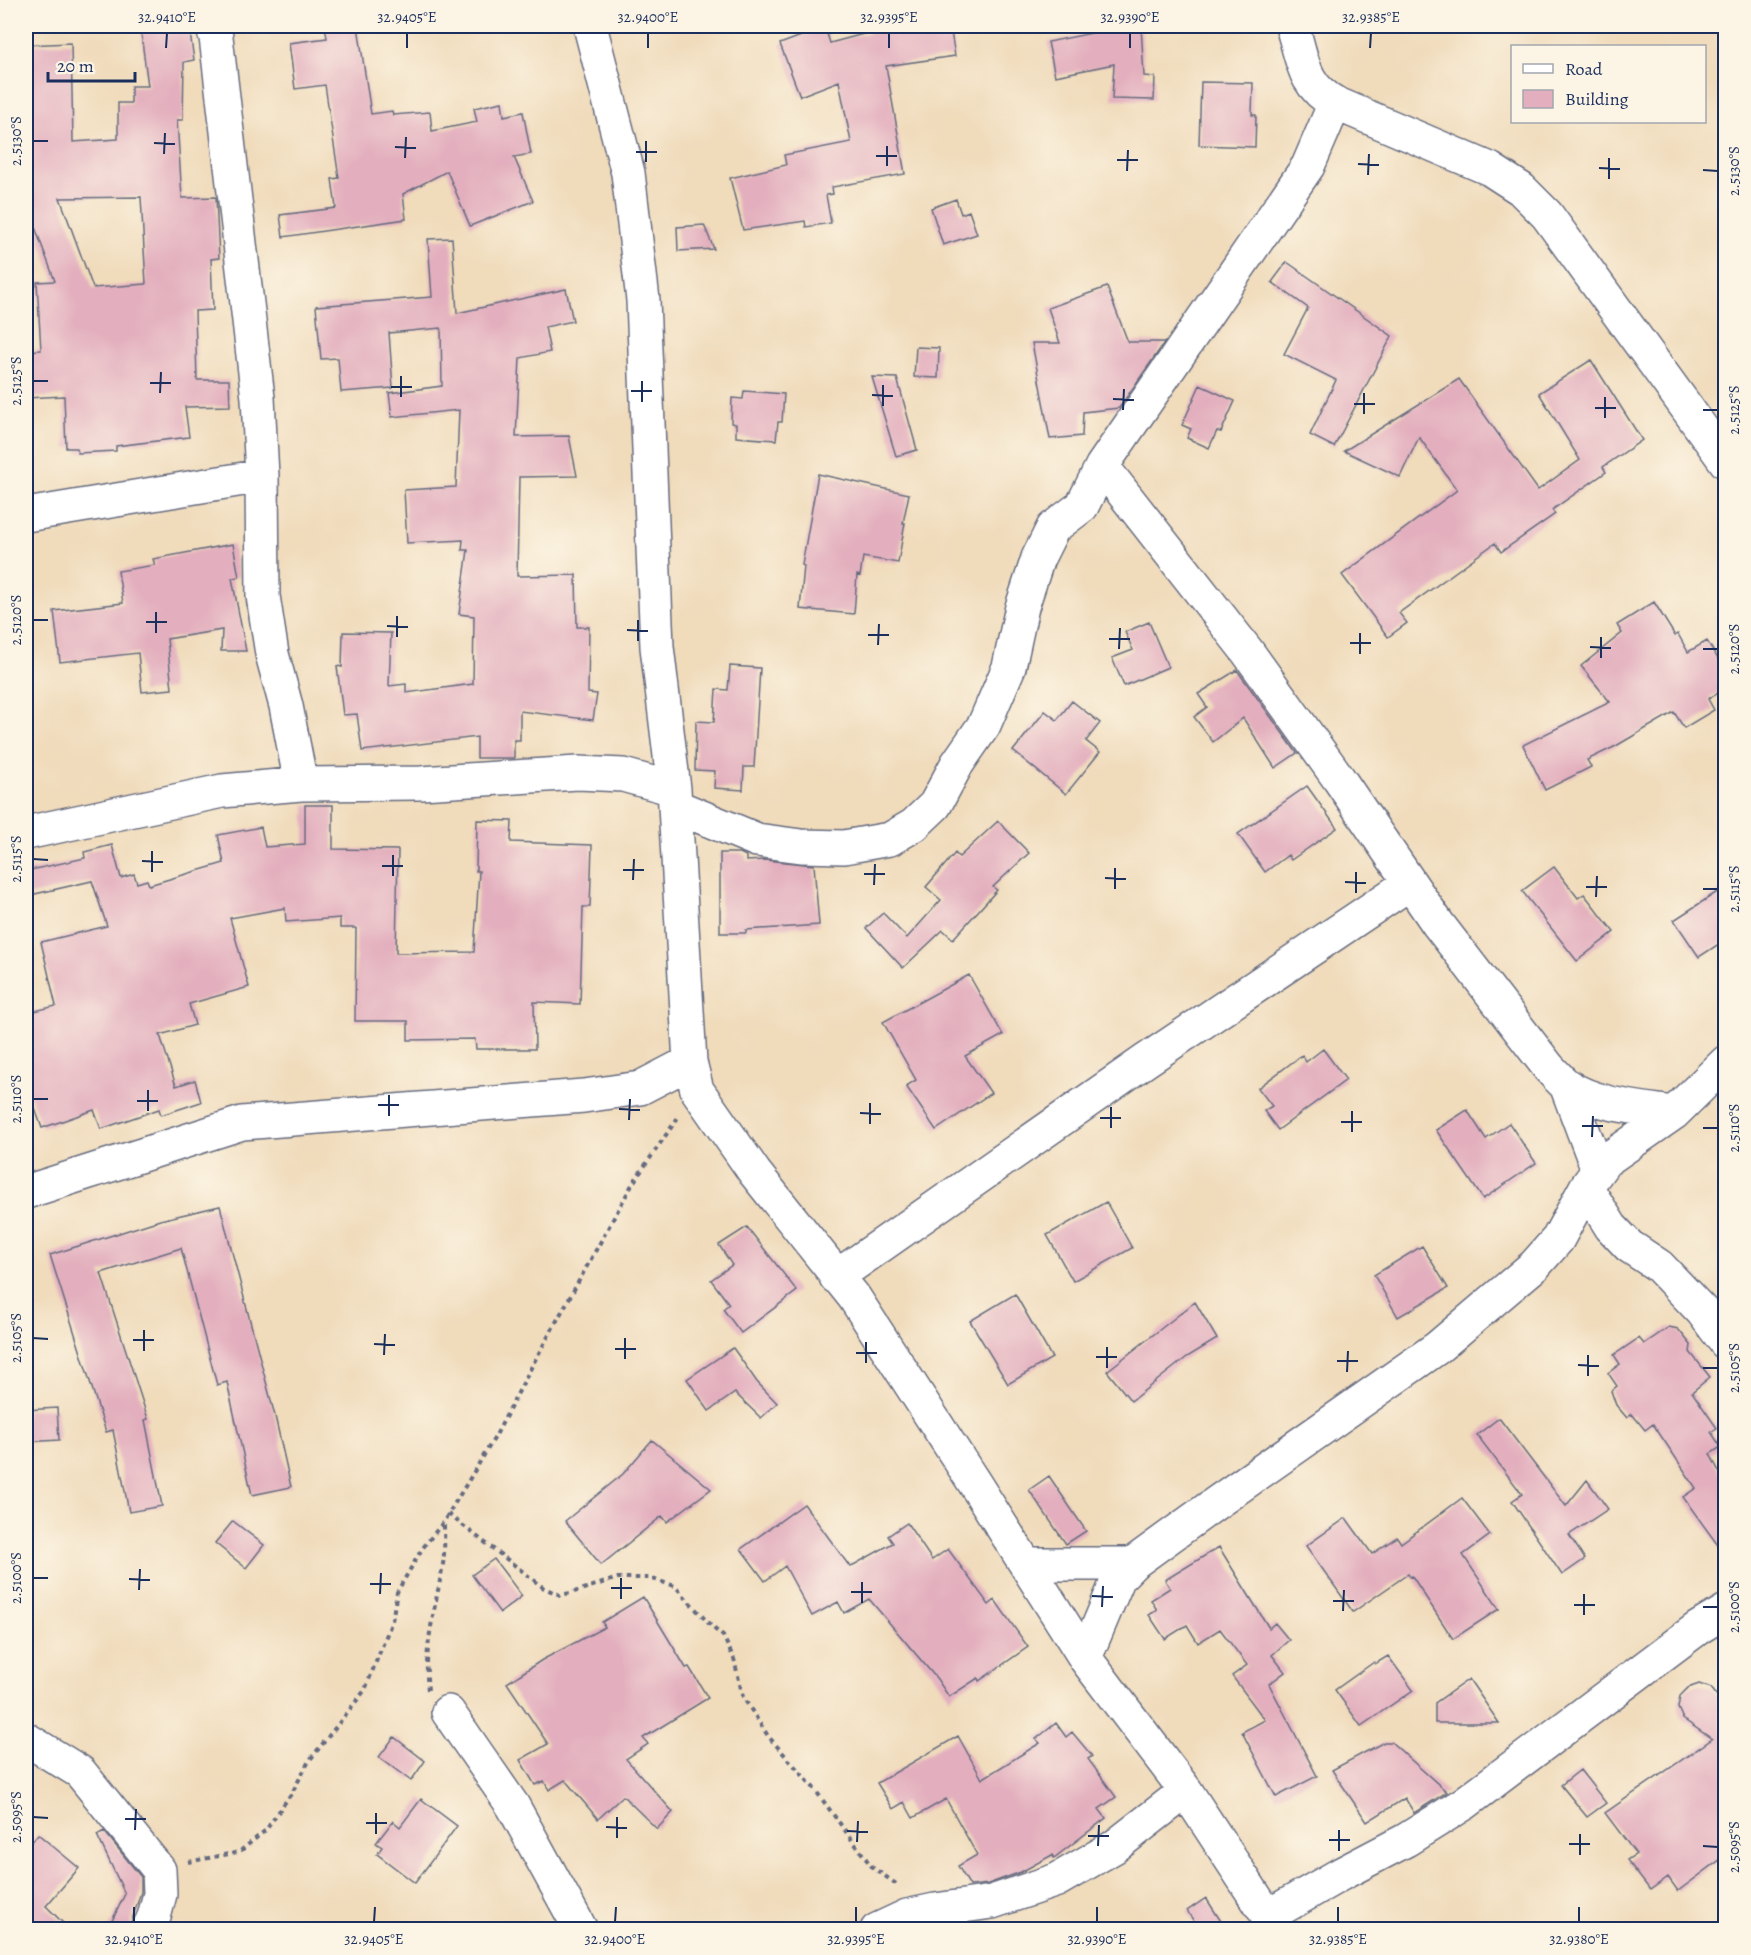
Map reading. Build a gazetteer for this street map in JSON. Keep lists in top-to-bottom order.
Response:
{
  "legend": ["Road", "Building"],
  "scale_bar": "20 m",
  "coordinates": [
    "32.9410°E",
    "32.9405°E",
    "32.9400°E",
    "32.9395°E",
    "32.9390°E",
    "32.9385°E",
    "2.5130°S",
    "2.5125°S",
    "2.5120°S",
    "2.5115°S",
    "2.5110°S",
    "2.5105°S",
    "2.5100°S",
    "2.5095°S",
    "32.9380°E"
  ]
}
